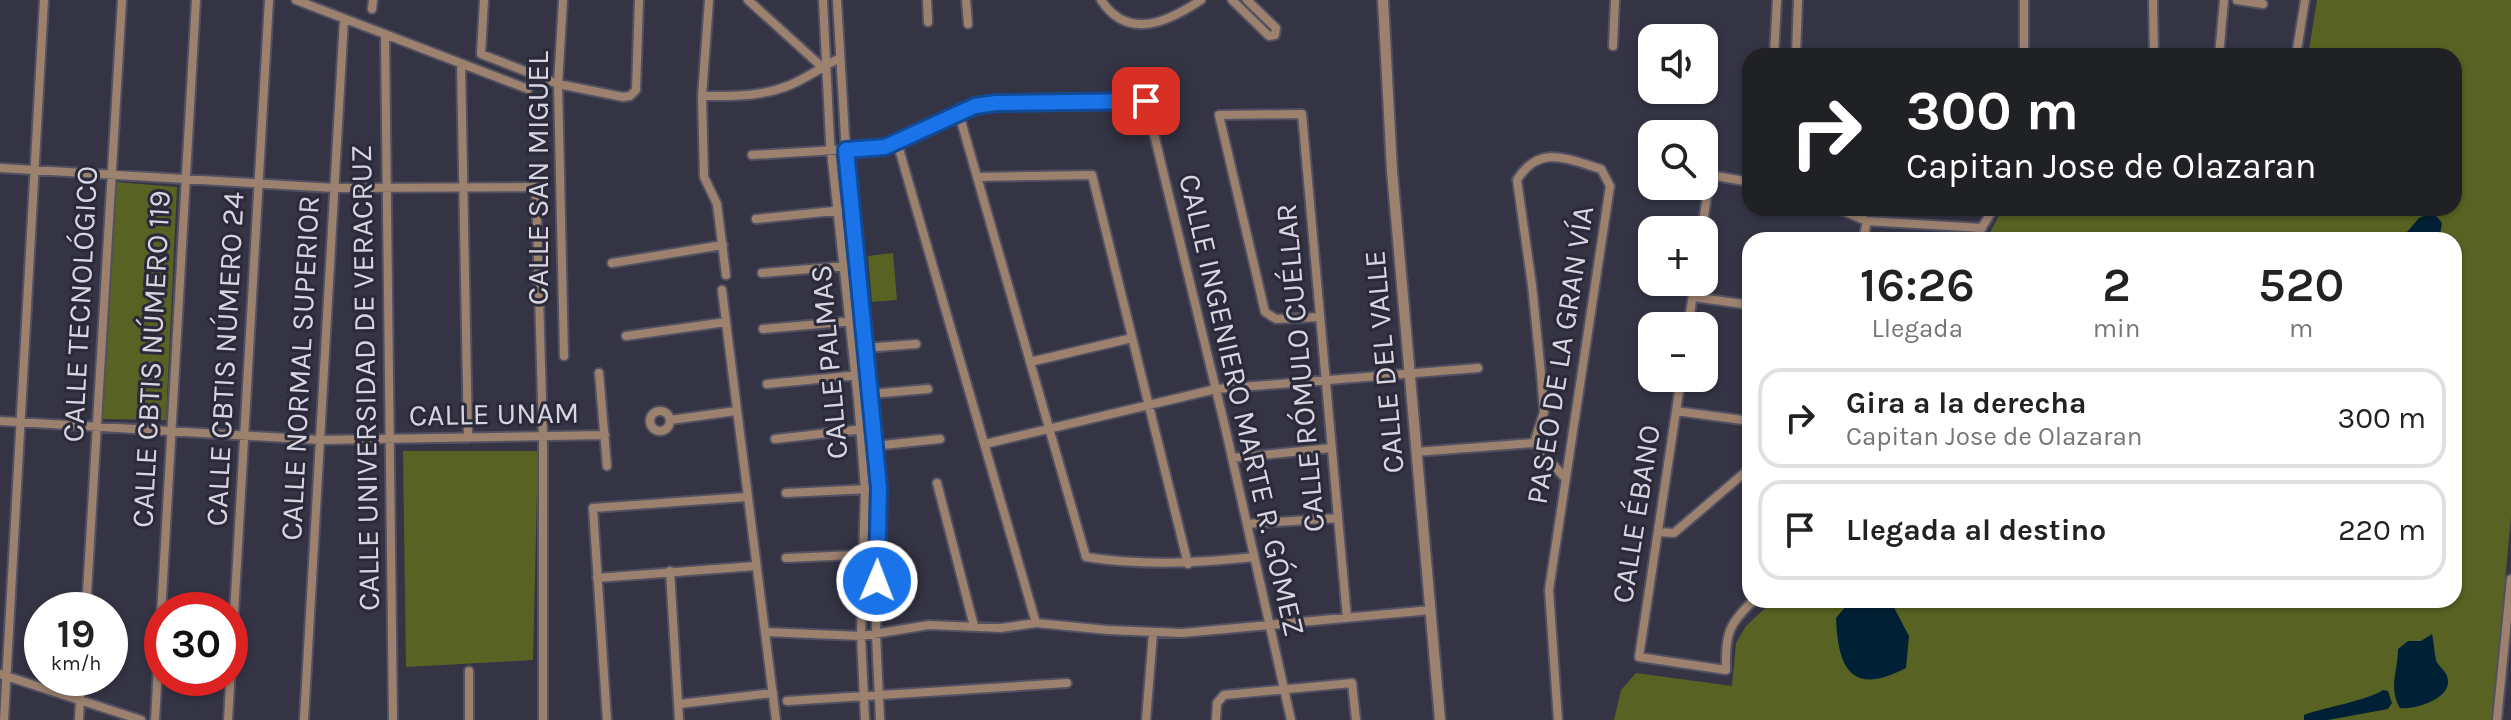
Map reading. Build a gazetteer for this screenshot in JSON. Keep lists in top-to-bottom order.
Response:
{
  "streets": {
    "street": [
      "CALLE SAN MIGUEL",
      "CALLE TECNOLÓGICO",
      "PASEO DE LA GRAN VÍA",
      "CALLE CBTIS NÚMERO 119",
      "CALLE CBTIS NÚMERO 24",
      "CALLE PALMAS",
      "CALLE DEL VALLE",
      "CALLE NORMAL SUPERIOR",
      "CALLE RÓMULO CUÉLLAR",
      "CALLE UNIVERSIDAD DE VERACRUZ",
      "CALLE INGENIERO MARTE R. GÓMEZ",
      "CALLE UNAM",
      "CALLE ÉBANO"
    ]
  },
  "crossings": [
    ["CALLE TECNOLÓGICO", "CALLE UNAM"],
    ["CALLE CBTIS NÚMERO 119", "CALLE UNAM"],
    ["CALLE CBTIS NÚMERO 24", "CALLE UNAM"],
    ["CALLE NORMAL SUPERIOR", "CALLE UNAM"],
    ["CALLE UNIVERSIDAD DE VERACRUZ", "CALLE UNAM"]
  ],
  "page": {
    "map_buttons": ["+", "−"],
    "turn": ["300 m", "Capitan Jose de Olazaran"],
    "eta": [
      "16:26",
      "Llegada",
      "2",
      "min",
      "520",
      "m"
    ],
    "list": [
      {
        "name": "Gira a la derecha",
        "note": "Capitan Jose de Olazaran",
        "value": "300 m"
      },
      {
        "name": "Llegada al destino",
        "value": "220 m"
      }
    ],
    "speed": "19 km/h",
    "limit": "30"
  }
}
